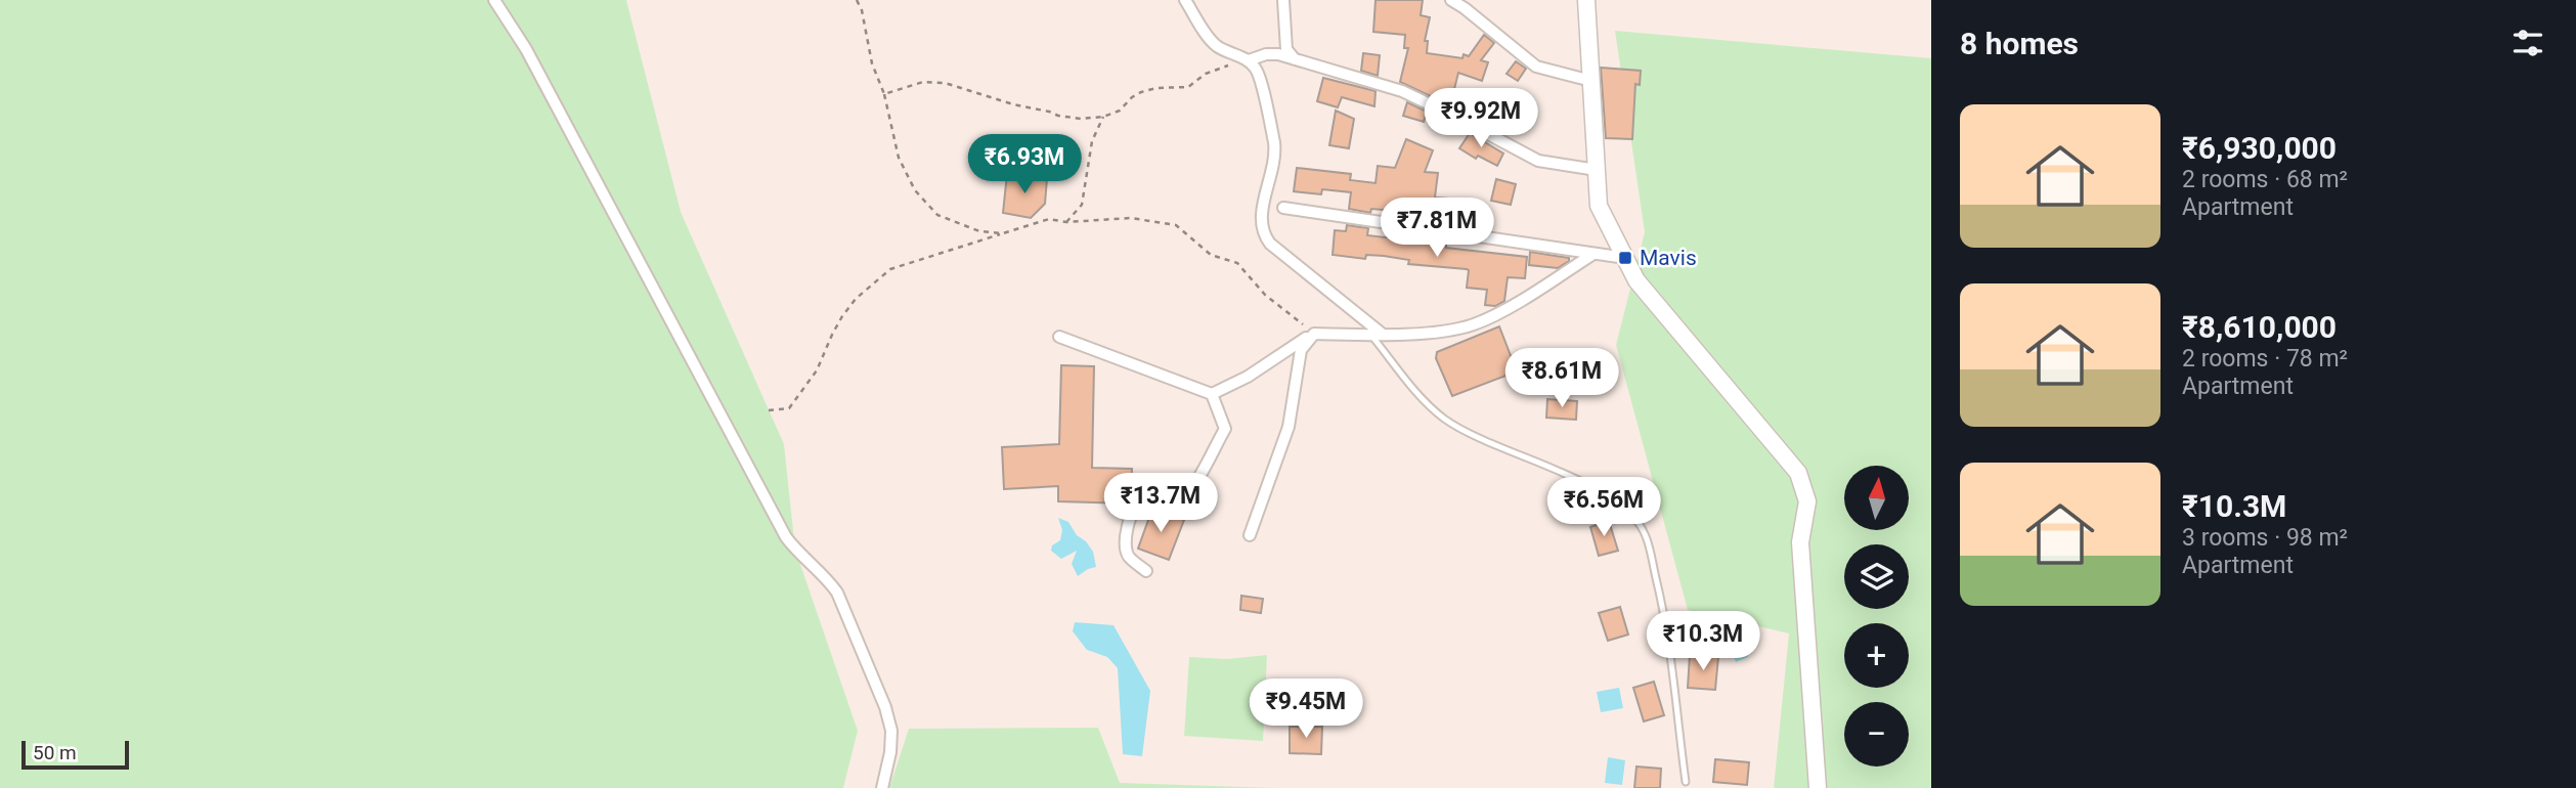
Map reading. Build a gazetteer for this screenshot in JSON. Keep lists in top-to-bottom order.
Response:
{
  "places": {
    "transit": ["Mavis"]
  },
  "scale_bar": "50 m",
  "north": "top",
  "page": {
    "heading": "8 homes",
    "list": [
      {
        "name": "₹6,930,000",
        "note": "2 rooms · 68 m² · Apartment"
      },
      {
        "name": "₹8,610,000",
        "note": "2 rooms · 78 m² · Apartment"
      },
      {
        "name": "₹10.3M",
        "note": "3 rooms · 98 m² · Apartment"
      }
    ],
    "price": [
      "₹9.92M",
      "₹6.93M",
      "₹7.81M",
      "₹8.61M",
      "₹13.7M",
      "₹6.56M",
      "₹10.3M",
      "₹9.45M"
    ],
    "map_buttons": ["+", "−"],
    "scale": "50 m"
  }
}
